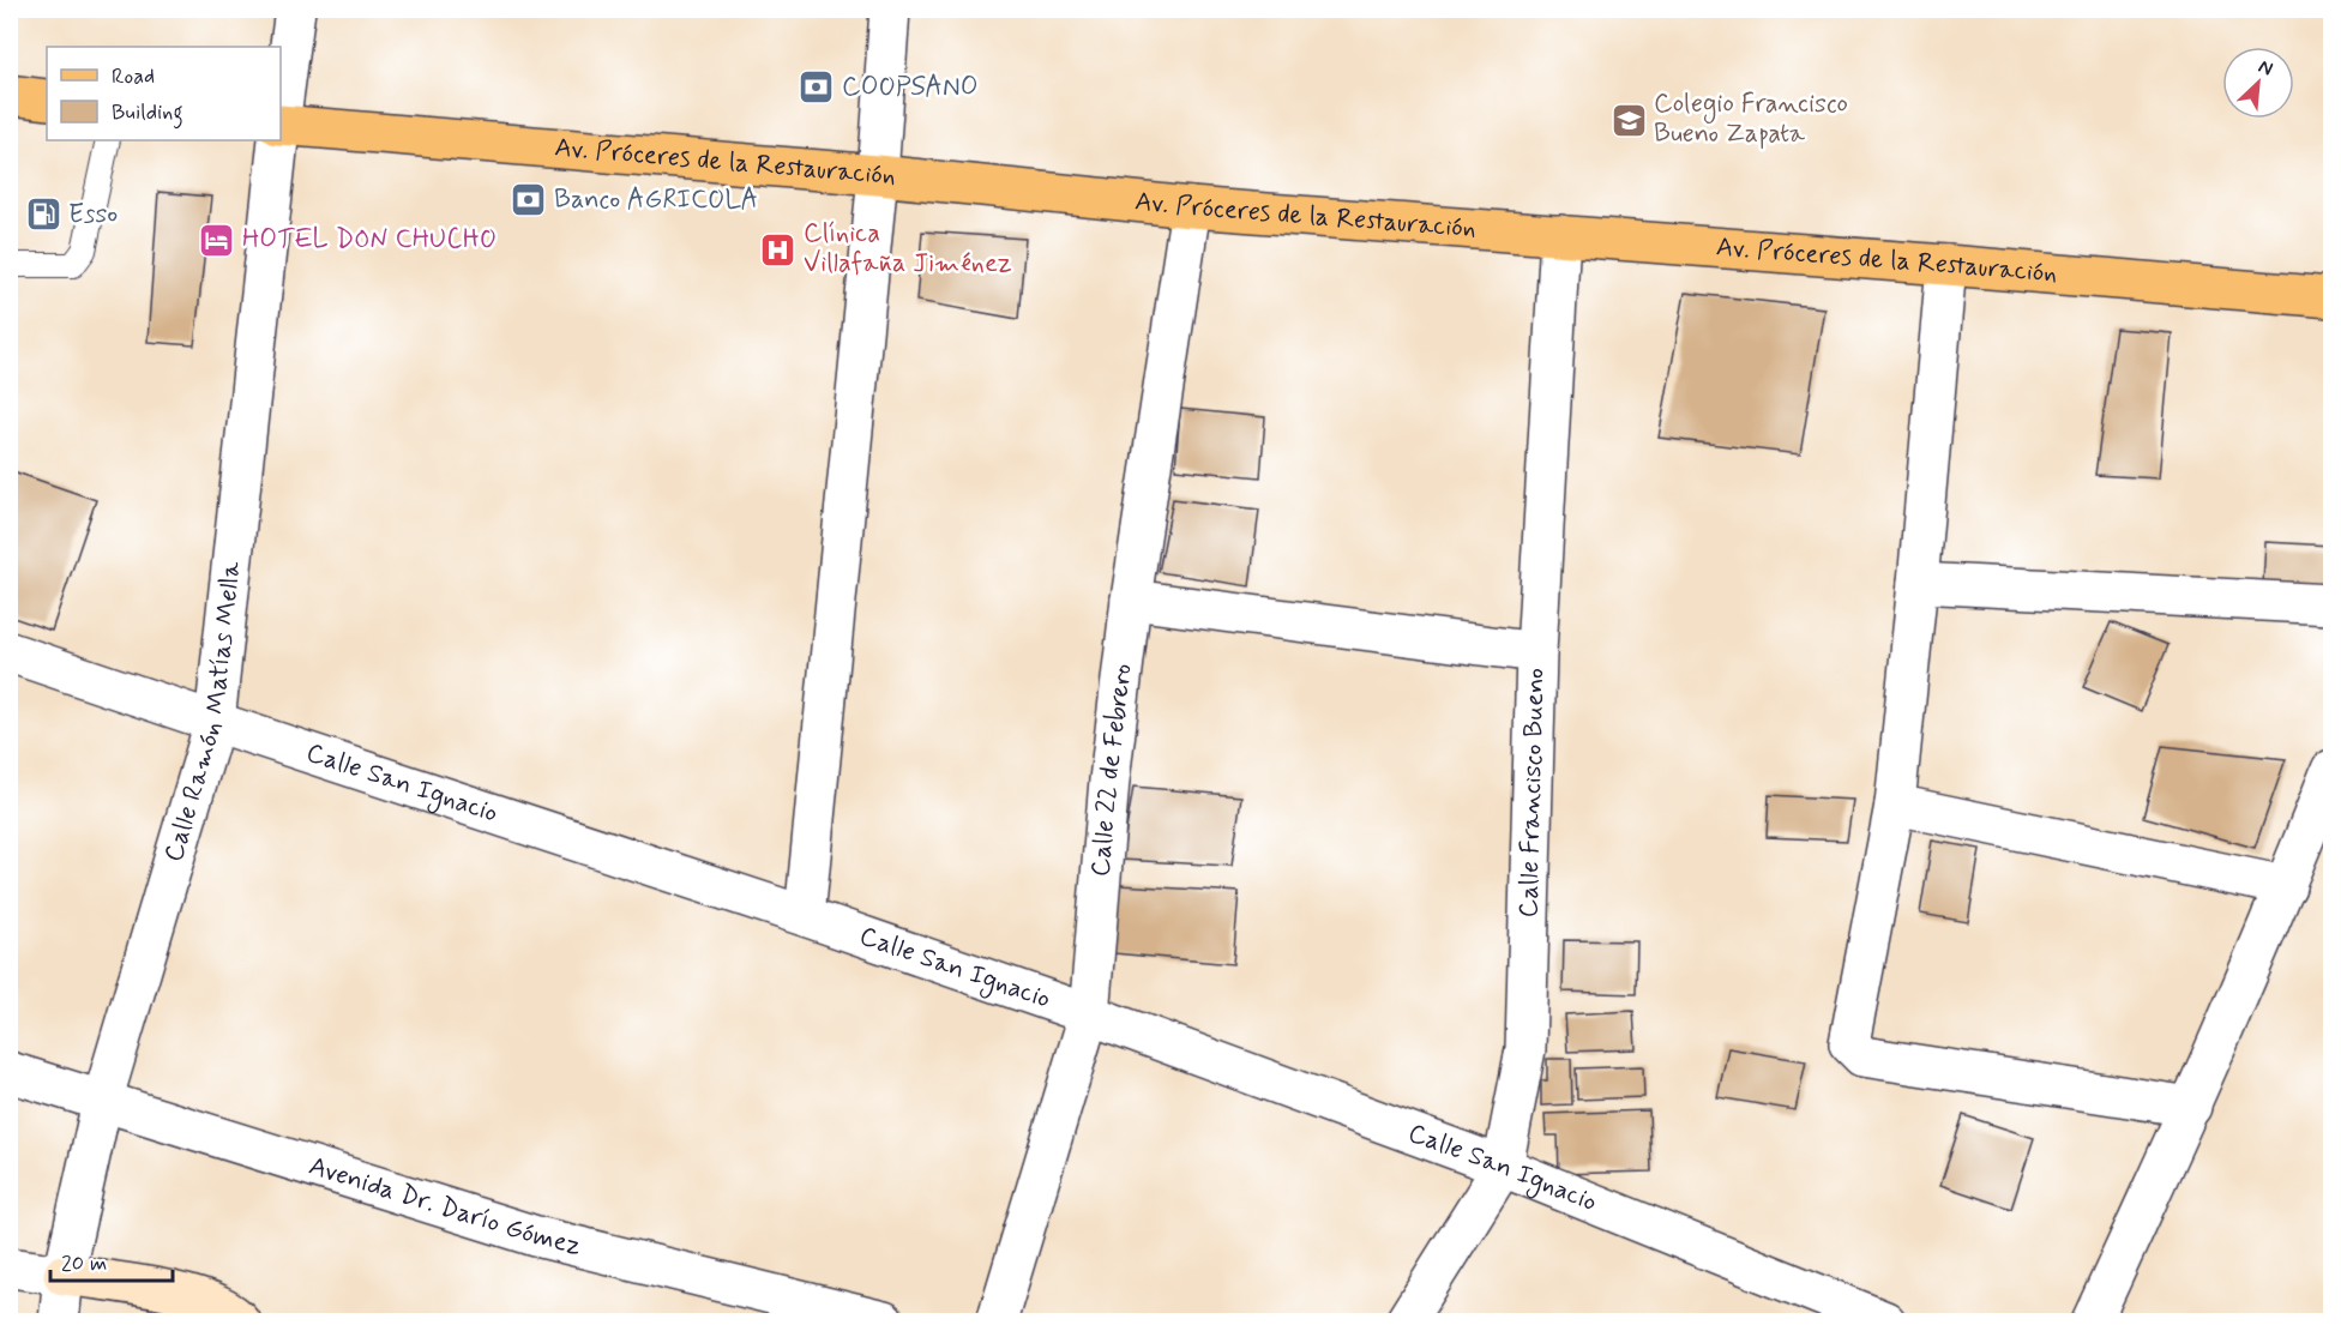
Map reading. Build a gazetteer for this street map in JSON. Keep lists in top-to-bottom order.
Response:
{
  "streets": {
    "main road": ["Av. Próceres de la Restauración"],
    "street": [
      "Calle Ramón Matías Mella",
      "Calle 22 de Febrero",
      "Calle San Ignacio",
      "Calle Francisco Bueno",
      "Avenida Dr. Darío Gómez"
    ]
  },
  "crossings": [
    ["Av. Próceres de la Restauración", "Calle 22 de Febrero"],
    ["Av. Próceres de la Restauración", "Calle Francisco Bueno"],
    ["Calle Ramón Matías Mella", "Calle San Ignacio"],
    ["Calle Ramón Matías Mella", "Avenida Dr. Darío Gómez"],
    ["Calle 22 de Febrero", "Calle San Ignacio"],
    ["Calle San Ignacio", "Calle Francisco Bueno"]
  ],
  "places": {
    "bank": ["COOPSANO", "Banco AGRICOLA"],
    "school or university": ["Colegio Francisco Bueno Zapata"],
    "fuel station": ["Esso"],
    "hotel": ["HOTEL DON CHUCHO"],
    "hospital": ["Clínica Villafaña Jiménez"]
  },
  "legend": ["Road", "Building"],
  "scale_bar": "20 m",
  "north": "top right"
}
